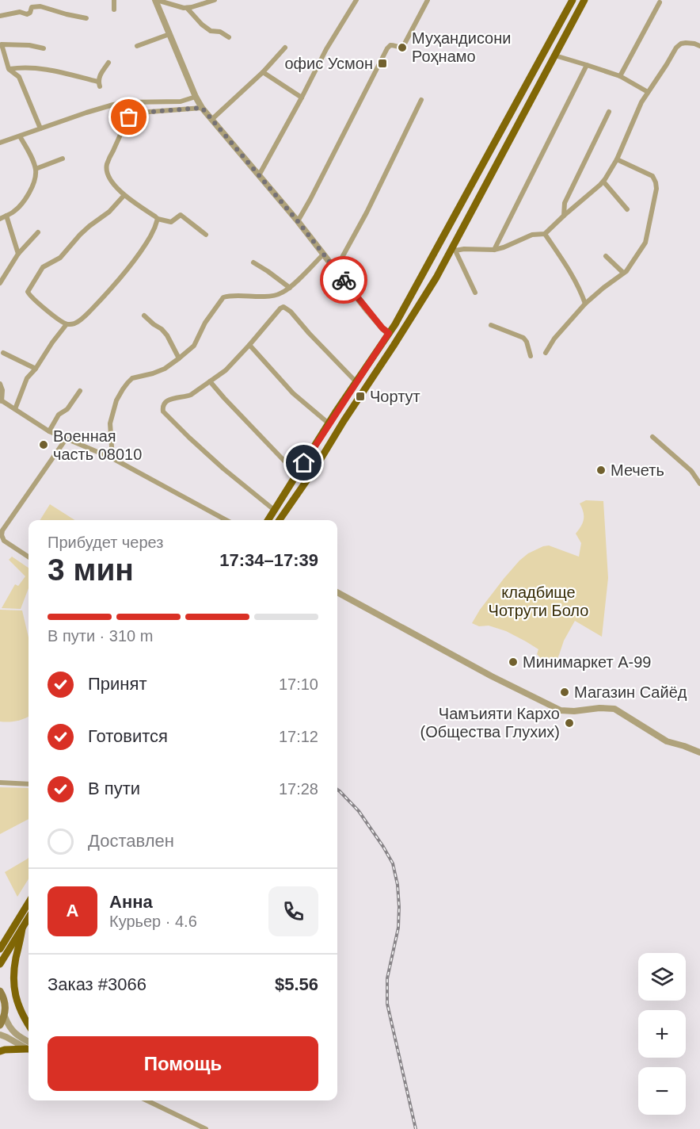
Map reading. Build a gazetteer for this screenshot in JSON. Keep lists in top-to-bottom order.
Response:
{
  "parks": ["кладбище Чотрути Боло"],
  "places": {
    "other": [
      "Муҳандисони Роҳнамо",
      "Военная часть 08010",
      "Мечеть",
      "Минимаркет А-99",
      "Магазин Сайёд",
      "Чамъияти Кархо (Общества Глухих)"
    ],
    "transit": ["офис Усмон", "Чортут"]
  },
  "page": {
    "heading": ["3 мин", "Прибудет через", "17:34–17:39"],
    "panel": [
      "Анна",
      "Курьер · 4.6",
      "Заказ #3066",
      "$5.56"
    ],
    "bar": "В пути · 310 m",
    "list": [
      ["Принят", "17:10"],
      ["Готовится", "17:12"],
      ["В пути", "17:28"],
      "Доставлен"
    ],
    "round": "А",
    "map_buttons": ["+", "−"],
    "buttons": "Помощь"
  }
}
